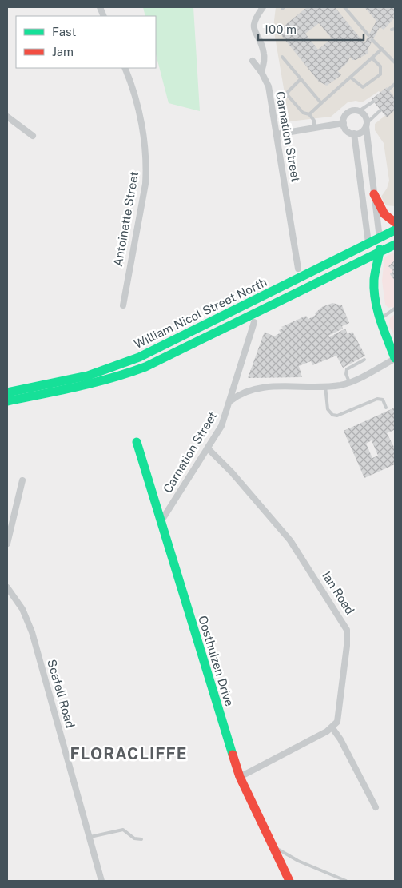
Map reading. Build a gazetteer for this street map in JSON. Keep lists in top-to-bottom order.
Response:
{
  "streets": {
    "main road": ["William Nicol Street North", "Oosthuizen Drive"],
    "street": [
      "Carnation Street",
      "Antoinette Street",
      "Ian Road",
      "Scafell Road"
    ]
  },
  "crossings": [
    ["Carnation Street", "Ian Road"],
    ["Carnation Street", "Oosthuizen Drive"]
  ],
  "districts": ["FLORACLIFFE"],
  "legend": ["Fast", "Jam"],
  "scale_bar": "100 m"
}
